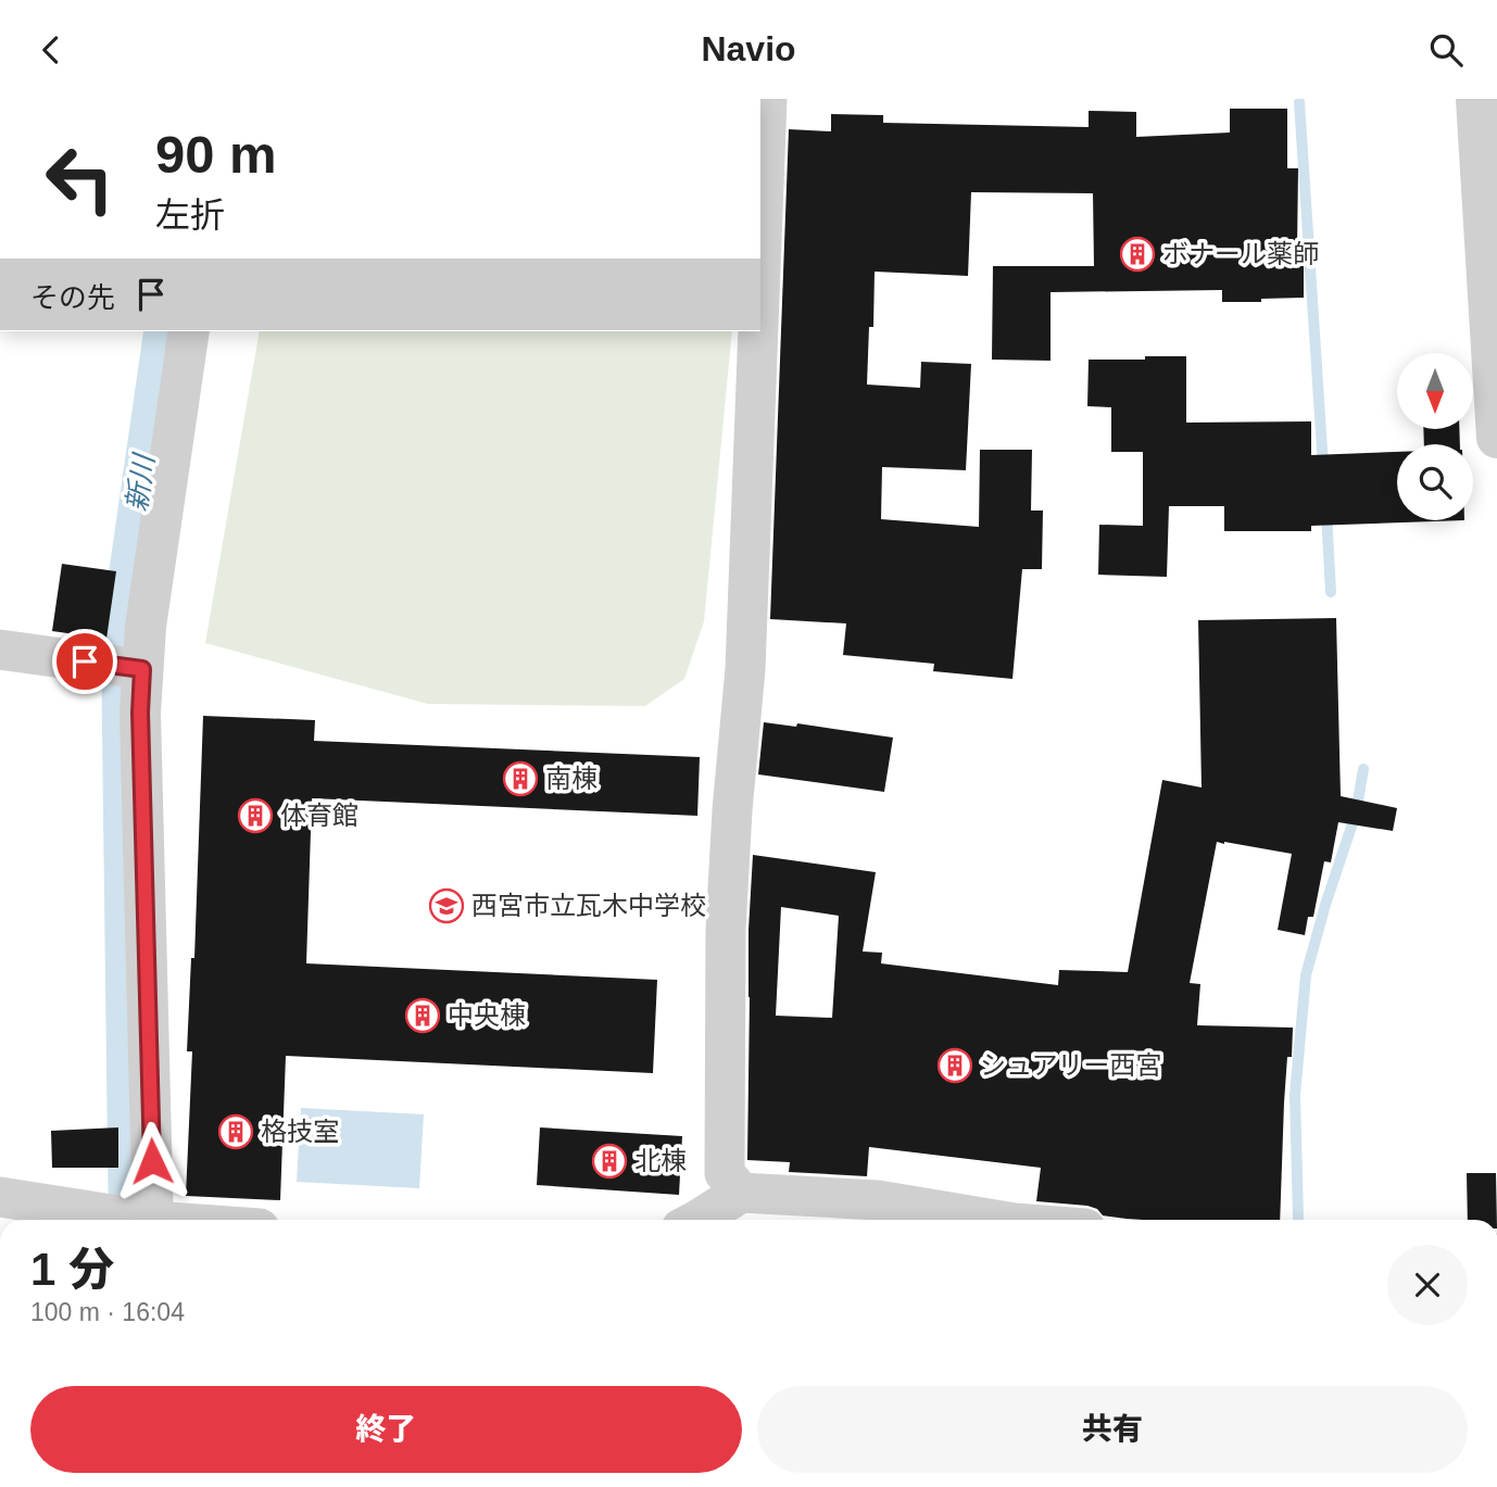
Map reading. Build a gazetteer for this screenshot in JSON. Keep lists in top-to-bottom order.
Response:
{
  "water": ["新川"],
  "places": {
    "building": [
      "ボナール薬師",
      "南棟",
      "体育館",
      "中央棟",
      "シュアリー西宮",
      "格技室",
      "北棟"
    ],
    "school or university": ["西宮市立瓦木中学校"]
  },
  "north": "bottom",
  "page": {
    "header": "Navio",
    "turn": ["90 m", "左折"],
    "then": "その先",
    "heading": ["1 分", "100 m · 16:04"],
    "buttons": ["終了", "共有"]
  }
}
